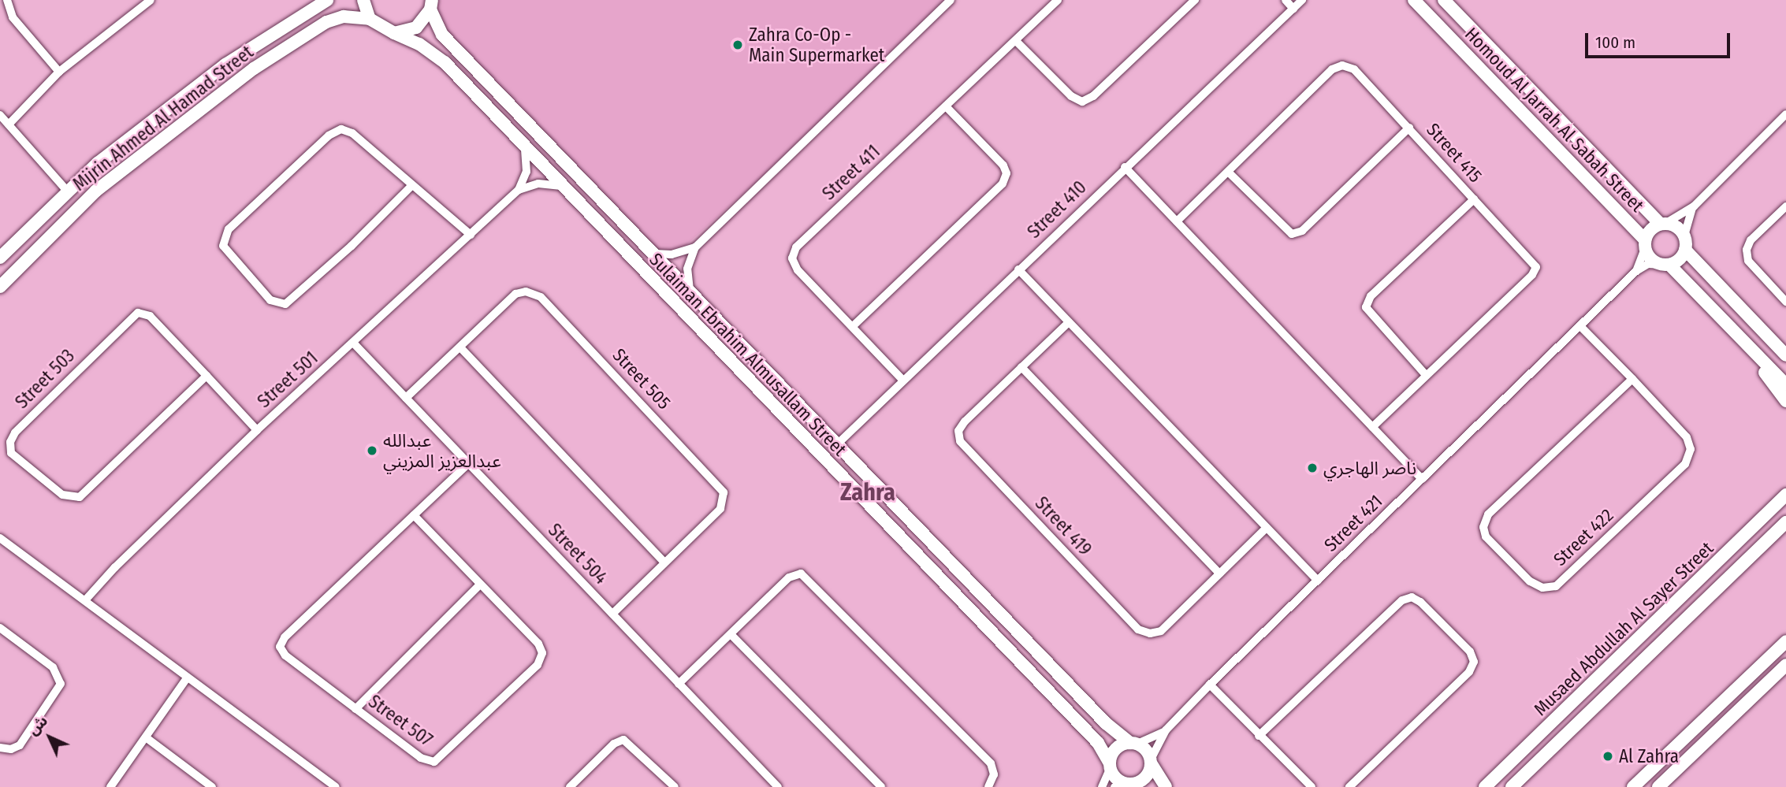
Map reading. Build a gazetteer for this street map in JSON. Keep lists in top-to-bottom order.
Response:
{
  "streets": {
    "street": [
      "Mijrin Ahmed Al Hamad Street",
      "Homoud Al Jarrah Al Sabah Street",
      "Street 415",
      "Street 411",
      "Street 410",
      "Sulaiman Ebrahim Almusallam Street",
      "Street 503",
      "Street 505",
      "Street 501",
      "Street 421",
      "Street 419",
      "Street 422",
      "Street 504",
      "Musaed Abdullah Al Sayer Street",
      "Street 507"
    ]
  },
  "crossings": [
    ["Mijrin Ahmed Al Hamad Street", "Sulaiman Ebrahim Almusallam Street"],
    ["Homoud Al Jarrah Al Sabah Street", "Street 421"],
    ["Street 411", "Street 410"],
    ["Street 410", "Sulaiman Ebrahim Almusallam Street"],
    ["Sulaiman Ebrahim Almusallam Street", "Street 421"],
    ["Street 503", "Street 501"],
    ["Street 505", "Street 504"],
    ["Street 501", "Street 504"],
    ["Street 421", "Street 422"],
    ["Street 504", "Street 507"]
  ],
  "districts": ["Zahra"],
  "places": [
    "Zahra Co-Op - Main Supermarket",
    "عبدالله عبدالعزيز المزيني",
    "ناصر الهاجري",
    "Al Zahra"
  ],
  "scale_bar": "100 m",
  "north": "top left"
}
